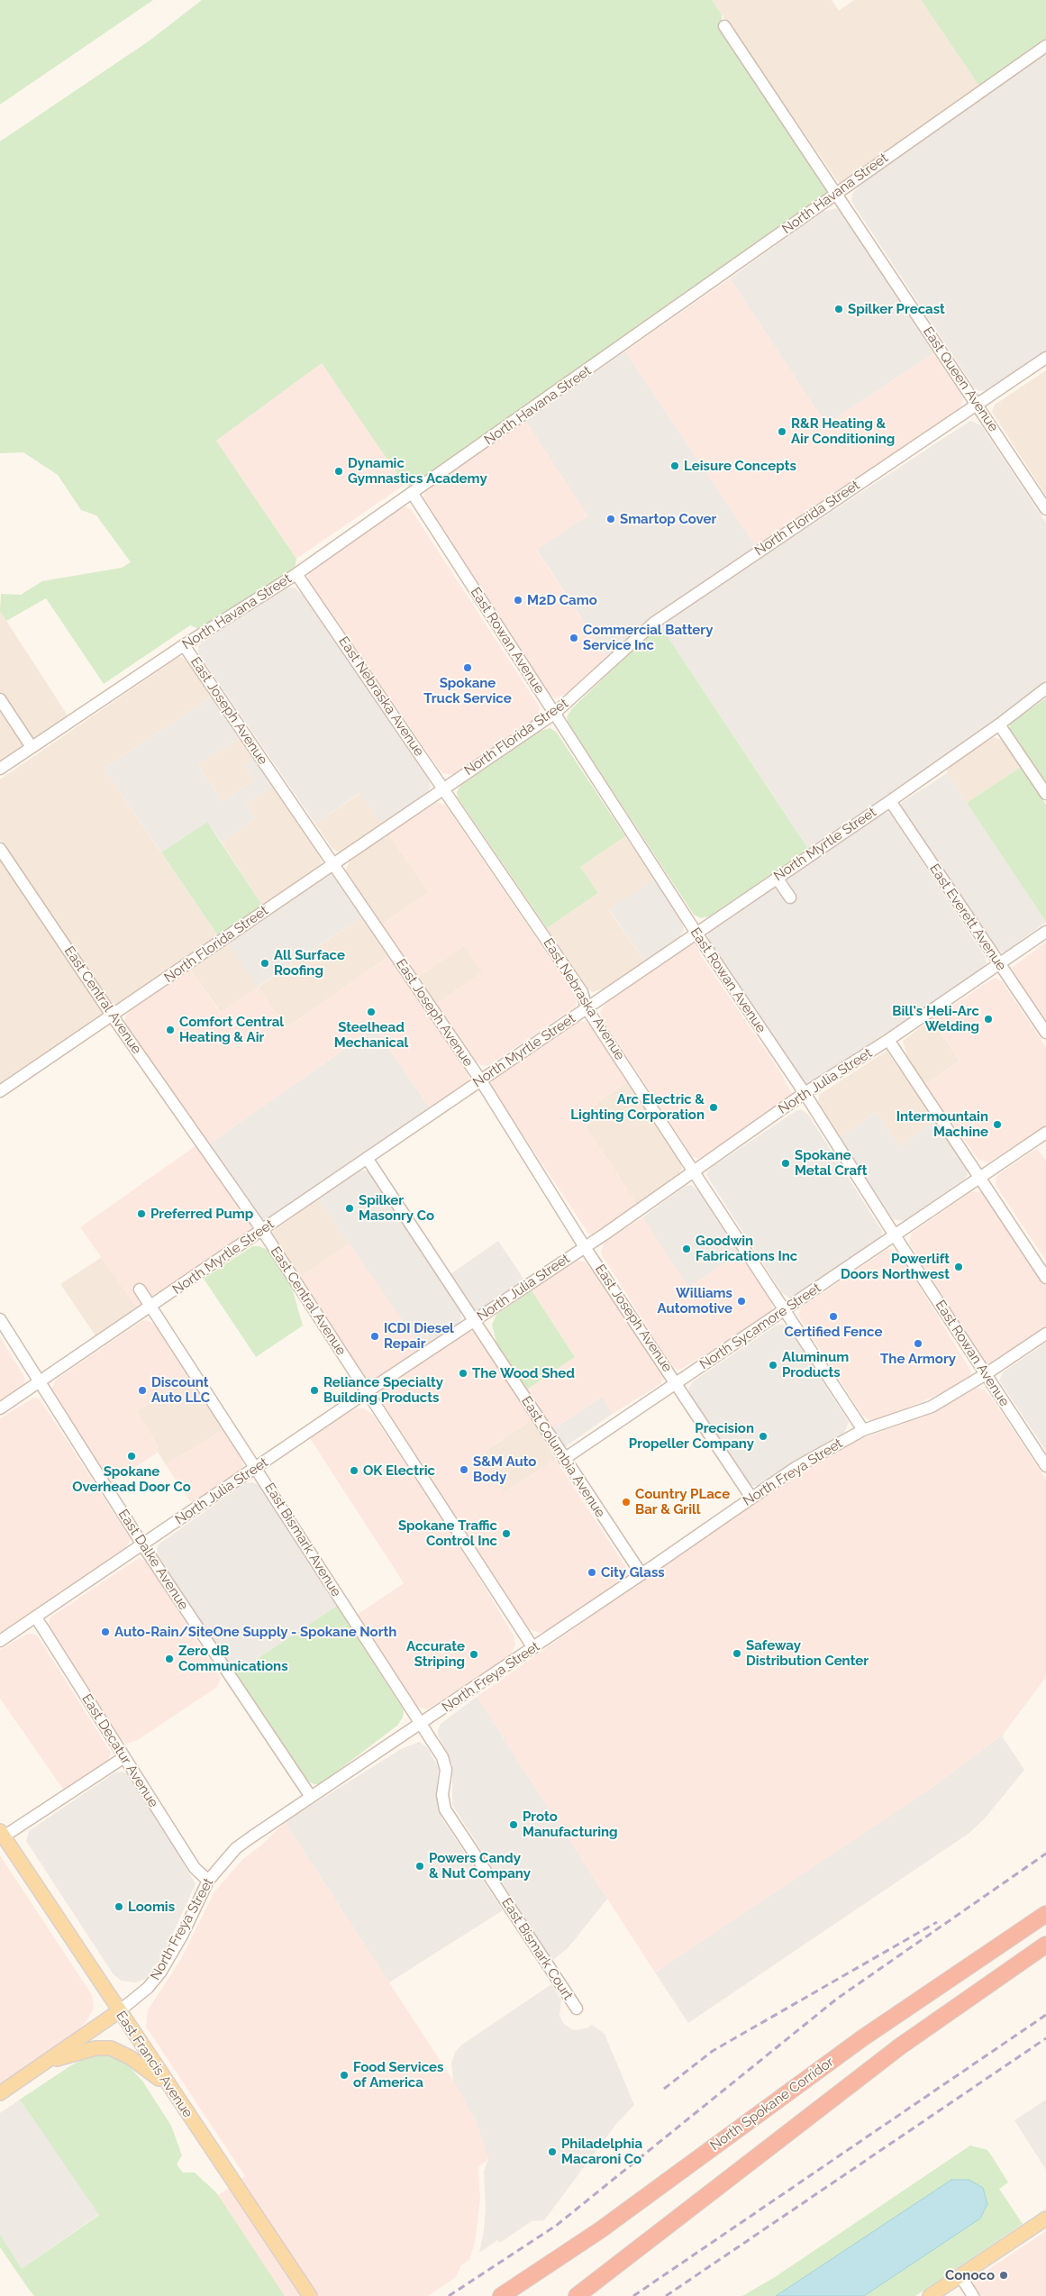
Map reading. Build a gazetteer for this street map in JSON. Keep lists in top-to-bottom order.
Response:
{
  "streets": {
    "highway": ["North Spokane Corridor"],
    "main road": ["North Freya Street", "East Francis Avenue"],
    "street": [
      "North Havana Street",
      "East Queen Avenue",
      "North Florida Street",
      "East Rowan Avenue",
      "East Nebraska Avenue",
      "East Joseph Avenue",
      "North Myrtle Street",
      "East Everett Avenue",
      "East Central Avenue",
      "North Julia Street",
      "North Sycamore Street",
      "East Columbia Avenue",
      "East Bismark Avenue",
      "East Dalke Avenue",
      "East Decatur Avenue",
      "East Bismark Court"
    ]
  },
  "crossings": [
    ["North Havana Street", "East Queen Avenue"],
    ["North Havana Street", "East Rowan Avenue"],
    ["North Havana Street", "East Nebraska Avenue"],
    ["North Havana Street", "East Joseph Avenue"],
    ["East Queen Avenue", "North Florida Street"],
    ["North Florida Street", "East Rowan Avenue"],
    ["North Florida Street", "East Nebraska Avenue"],
    ["North Florida Street", "East Joseph Avenue"],
    ["North Florida Street", "East Central Avenue"],
    ["East Rowan Avenue", "North Myrtle Street"],
    ["East Rowan Avenue", "North Julia Street"],
    ["East Rowan Avenue", "North Sycamore Street"],
    ["East Rowan Avenue", "North Freya Street"],
    ["East Nebraska Avenue", "North Myrtle Street"],
    ["East Nebraska Avenue", "North Julia Street"],
    ["East Nebraska Avenue", "North Sycamore Street"],
    ["East Nebraska Avenue", "North Freya Street"],
    ["East Joseph Avenue", "North Myrtle Street"],
    ["East Joseph Avenue", "North Julia Street"],
    ["East Joseph Avenue", "North Sycamore Street"],
    ["East Joseph Avenue", "North Freya Street"],
    ["North Myrtle Street", "East Everett Avenue"],
    ["North Myrtle Street", "East Central Avenue"],
    ["North Myrtle Street", "East Columbia Avenue"],
    ["North Myrtle Street", "East Bismark Avenue"],
    ["North Myrtle Street", "East Dalke Avenue"],
    ["East Everett Avenue", "North Julia Street"],
    ["East Central Avenue", "North Julia Street"],
    ["East Central Avenue", "North Freya Street"],
    ["North Julia Street", "East Columbia Avenue"],
    ["North Julia Street", "East Bismark Avenue"],
    ["North Julia Street", "East Dalke Avenue"],
    ["North Julia Street", "East Decatur Avenue"],
    ["North Sycamore Street", "East Columbia Avenue"],
    ["East Columbia Avenue", "North Freya Street"],
    ["North Freya Street", "East Bismark Avenue"],
    ["North Freya Street", "East Dalke Avenue"],
    ["North Freya Street", "East Decatur Avenue"],
    ["North Freya Street", "East Bismark Court"],
    ["North Freya Street", "East Francis Avenue"],
    ["East Bismark Avenue", "East Bismark Court"]
  ],
  "places": [
    "Spilker Precast",
    "R&R Heating & Air Conditioning",
    "Leisure Concepts",
    "Dynamic Gymnastics Academy",
    "Smartop Cover",
    "M2D Camo",
    "Commercial Battery Service Inc",
    "Spokane Truck Service",
    "All Surface Roofing",
    "Steelhead Mechanical",
    "Bill's Heli-Arc Welding",
    "Comfort Central Heating & Air",
    "Arc Electric & Lighting Corporation",
    "Intermountain Machine",
    "Spokane Metal Craft",
    "Spilker Masonry Co",
    "Preferred Pump",
    "Goodwin Fabrications Inc",
    "Powerlift Doors Northwest",
    "Williams Automotive",
    "Certified Fence",
    "ICDI Diesel Repair",
    "The Armory",
    "Aluminum Products",
    "The Wood Shed",
    "Discount Auto LLC",
    "Reliance Specialty Building Products",
    "Precision Propeller Company",
    "Spokane Overhead Door Co",
    "S&M Auto Body",
    "OK Electric",
    "Country PLace Bar & Grill",
    "Spokane Traffic Control Inc",
    "City Glass",
    "Auto-Rain/SiteOne Supply - Spokane North",
    "Safeway Distribution Center",
    "Accurate Striping",
    "Zero dB Communications",
    "Proto Manufacturing",
    "Powers Candy & Nut Company",
    "Loomis",
    "Food Services of America",
    "Philadelphia Macaroni Co",
    "Conoco"
  ]
}
